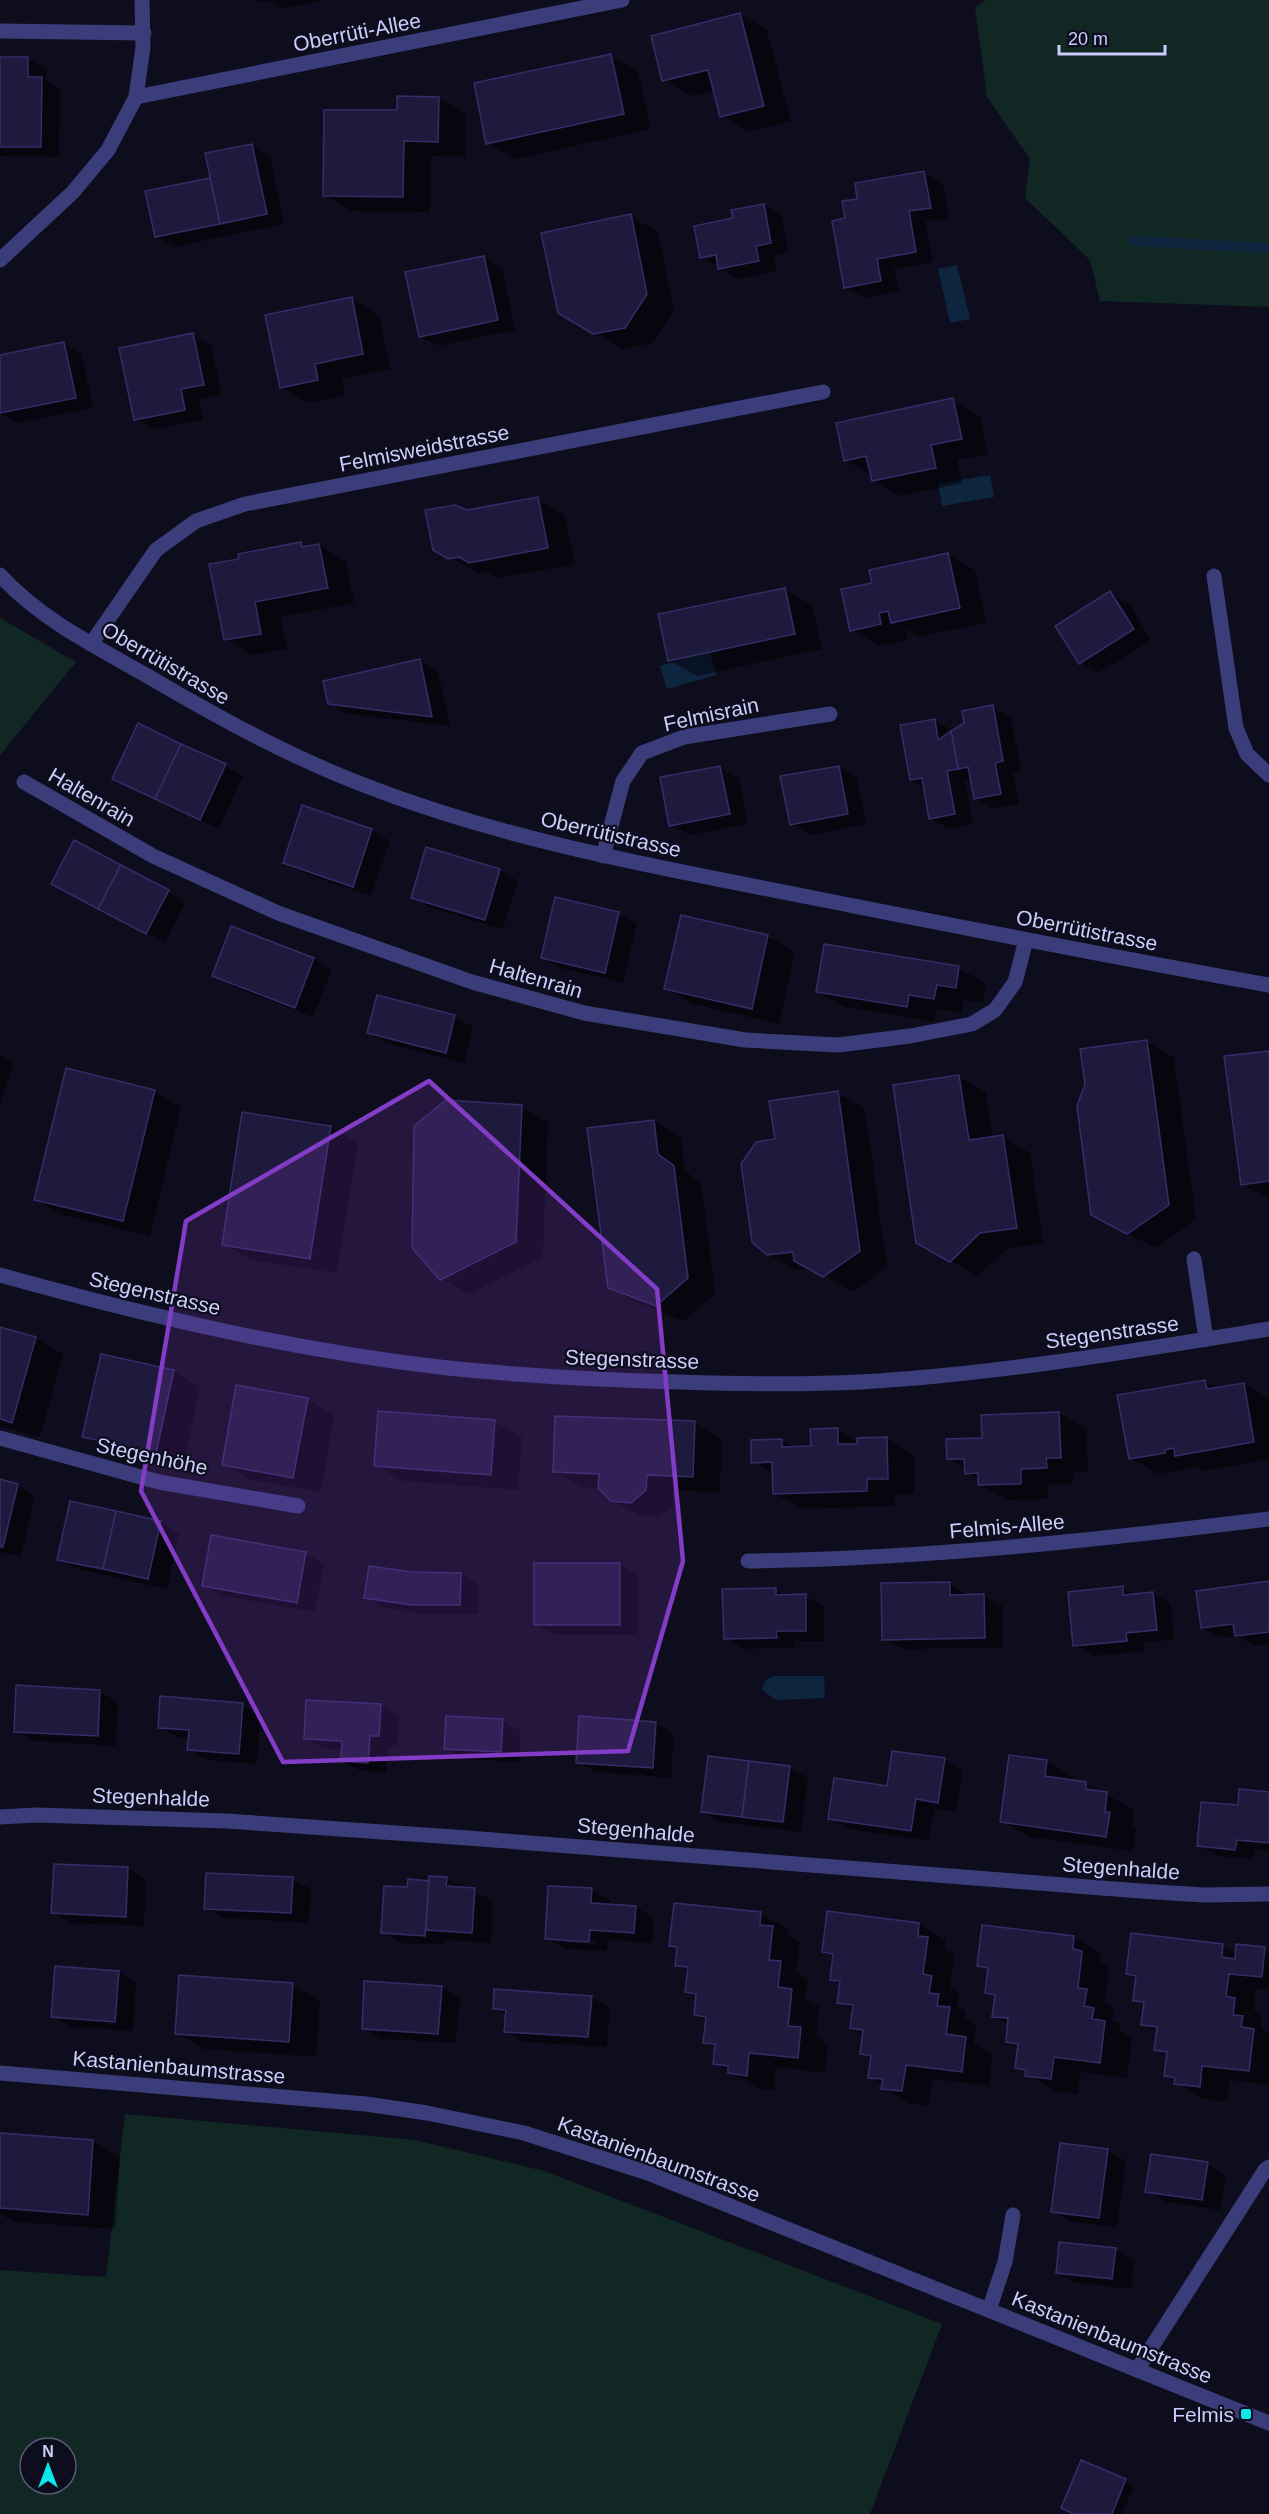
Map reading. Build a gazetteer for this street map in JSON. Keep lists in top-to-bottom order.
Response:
{
  "streets": {
    "street": [
      "Oberrüti-Allee",
      "Felmisweidstrasse",
      "Oberrütistrasse",
      "Felmisrain",
      "Haltenrain",
      "Stegenstrasse",
      "Stegenhöhe",
      "Felmis-Allee",
      "Stegenhalde",
      "Kastanienbaumstrasse"
    ]
  },
  "crossings": [
    ["Felmisweidstrasse", "Oberrütistrasse"],
    ["Oberrütistrasse", "Felmisrain"],
    ["Oberrütistrasse", "Haltenrain"]
  ],
  "places": {
    "transit": ["Felmis"]
  },
  "scale_bar": "20 m",
  "north": "top"
}
